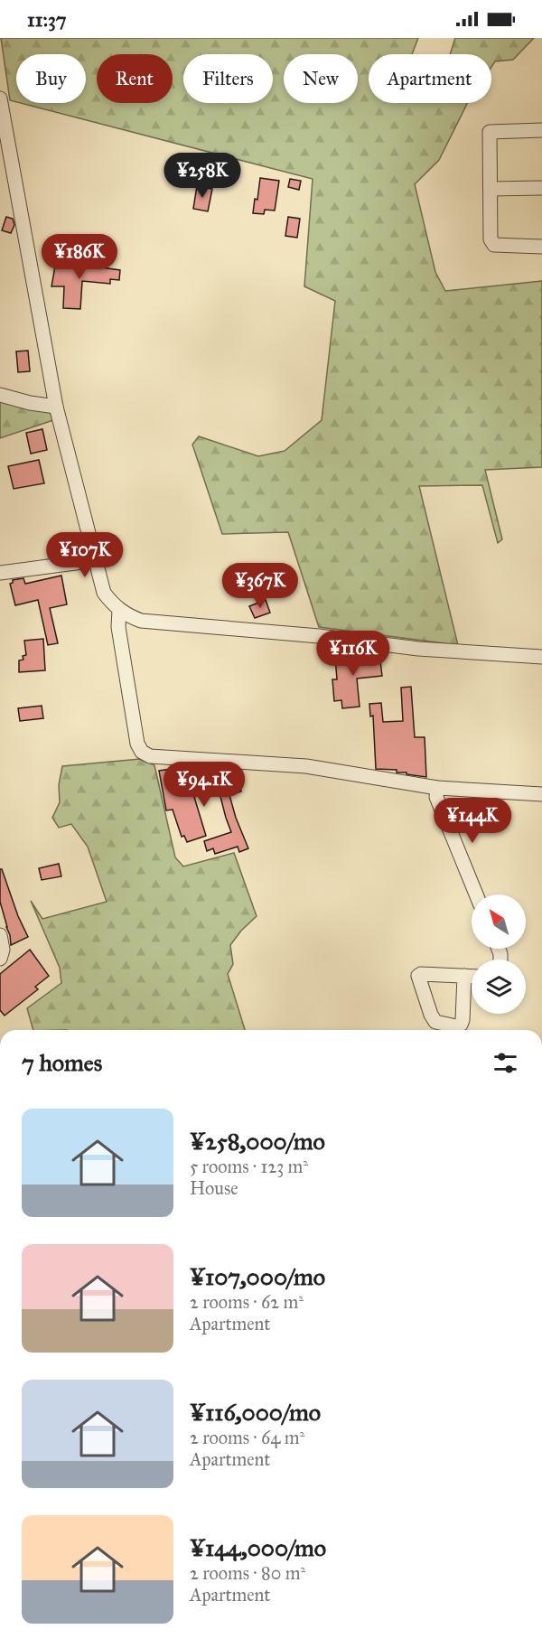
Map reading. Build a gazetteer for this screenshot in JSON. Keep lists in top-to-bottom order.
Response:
{
  "north": "top left",
  "page": {
    "status": "11:37",
    "chip": [
      "Buy",
      "Rent",
      "Filters",
      "New",
      "Apartment"
    ],
    "price": [
      "¥258K",
      "¥186K",
      "¥107K",
      "¥367K",
      "¥116K",
      "¥94.1K",
      "¥144K"
    ],
    "heading": "7 homes",
    "list": [
      {
        "name": "¥258,000/mo",
        "note": "5 rooms · 123 m² · House"
      },
      {
        "name": "¥107,000/mo",
        "note": "2 rooms · 62 m² · Apartment"
      },
      {
        "name": "¥116,000/mo",
        "note": "2 rooms · 64 m² · Apartment"
      },
      {
        "name": "¥144,000/mo",
        "note": "2 rooms · 80 m² · Apartment"
      }
    ]
  }
}
